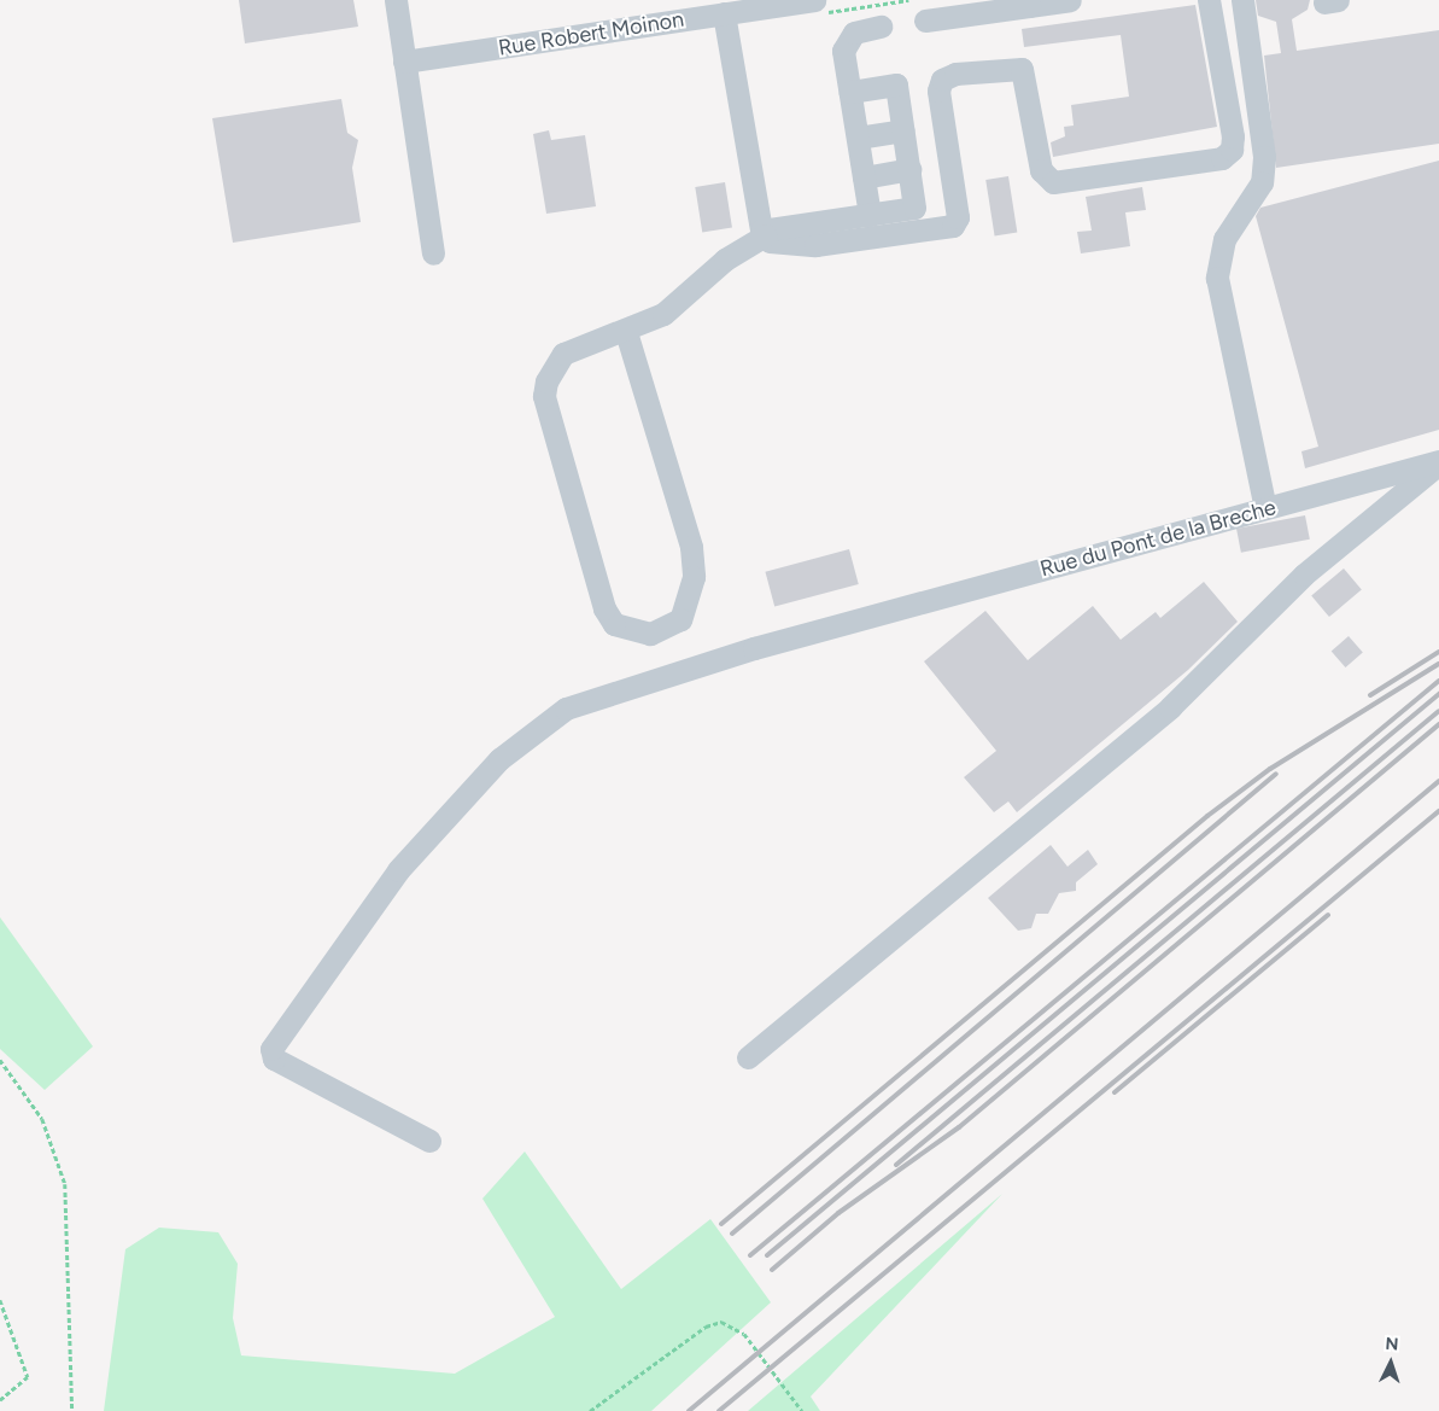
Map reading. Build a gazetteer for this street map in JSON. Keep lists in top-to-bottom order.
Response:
{
  "streets": {
    "street": ["Rue Robert Moinon", "Rue du Pont de la Breche"]
  },
  "north": "top"
}
